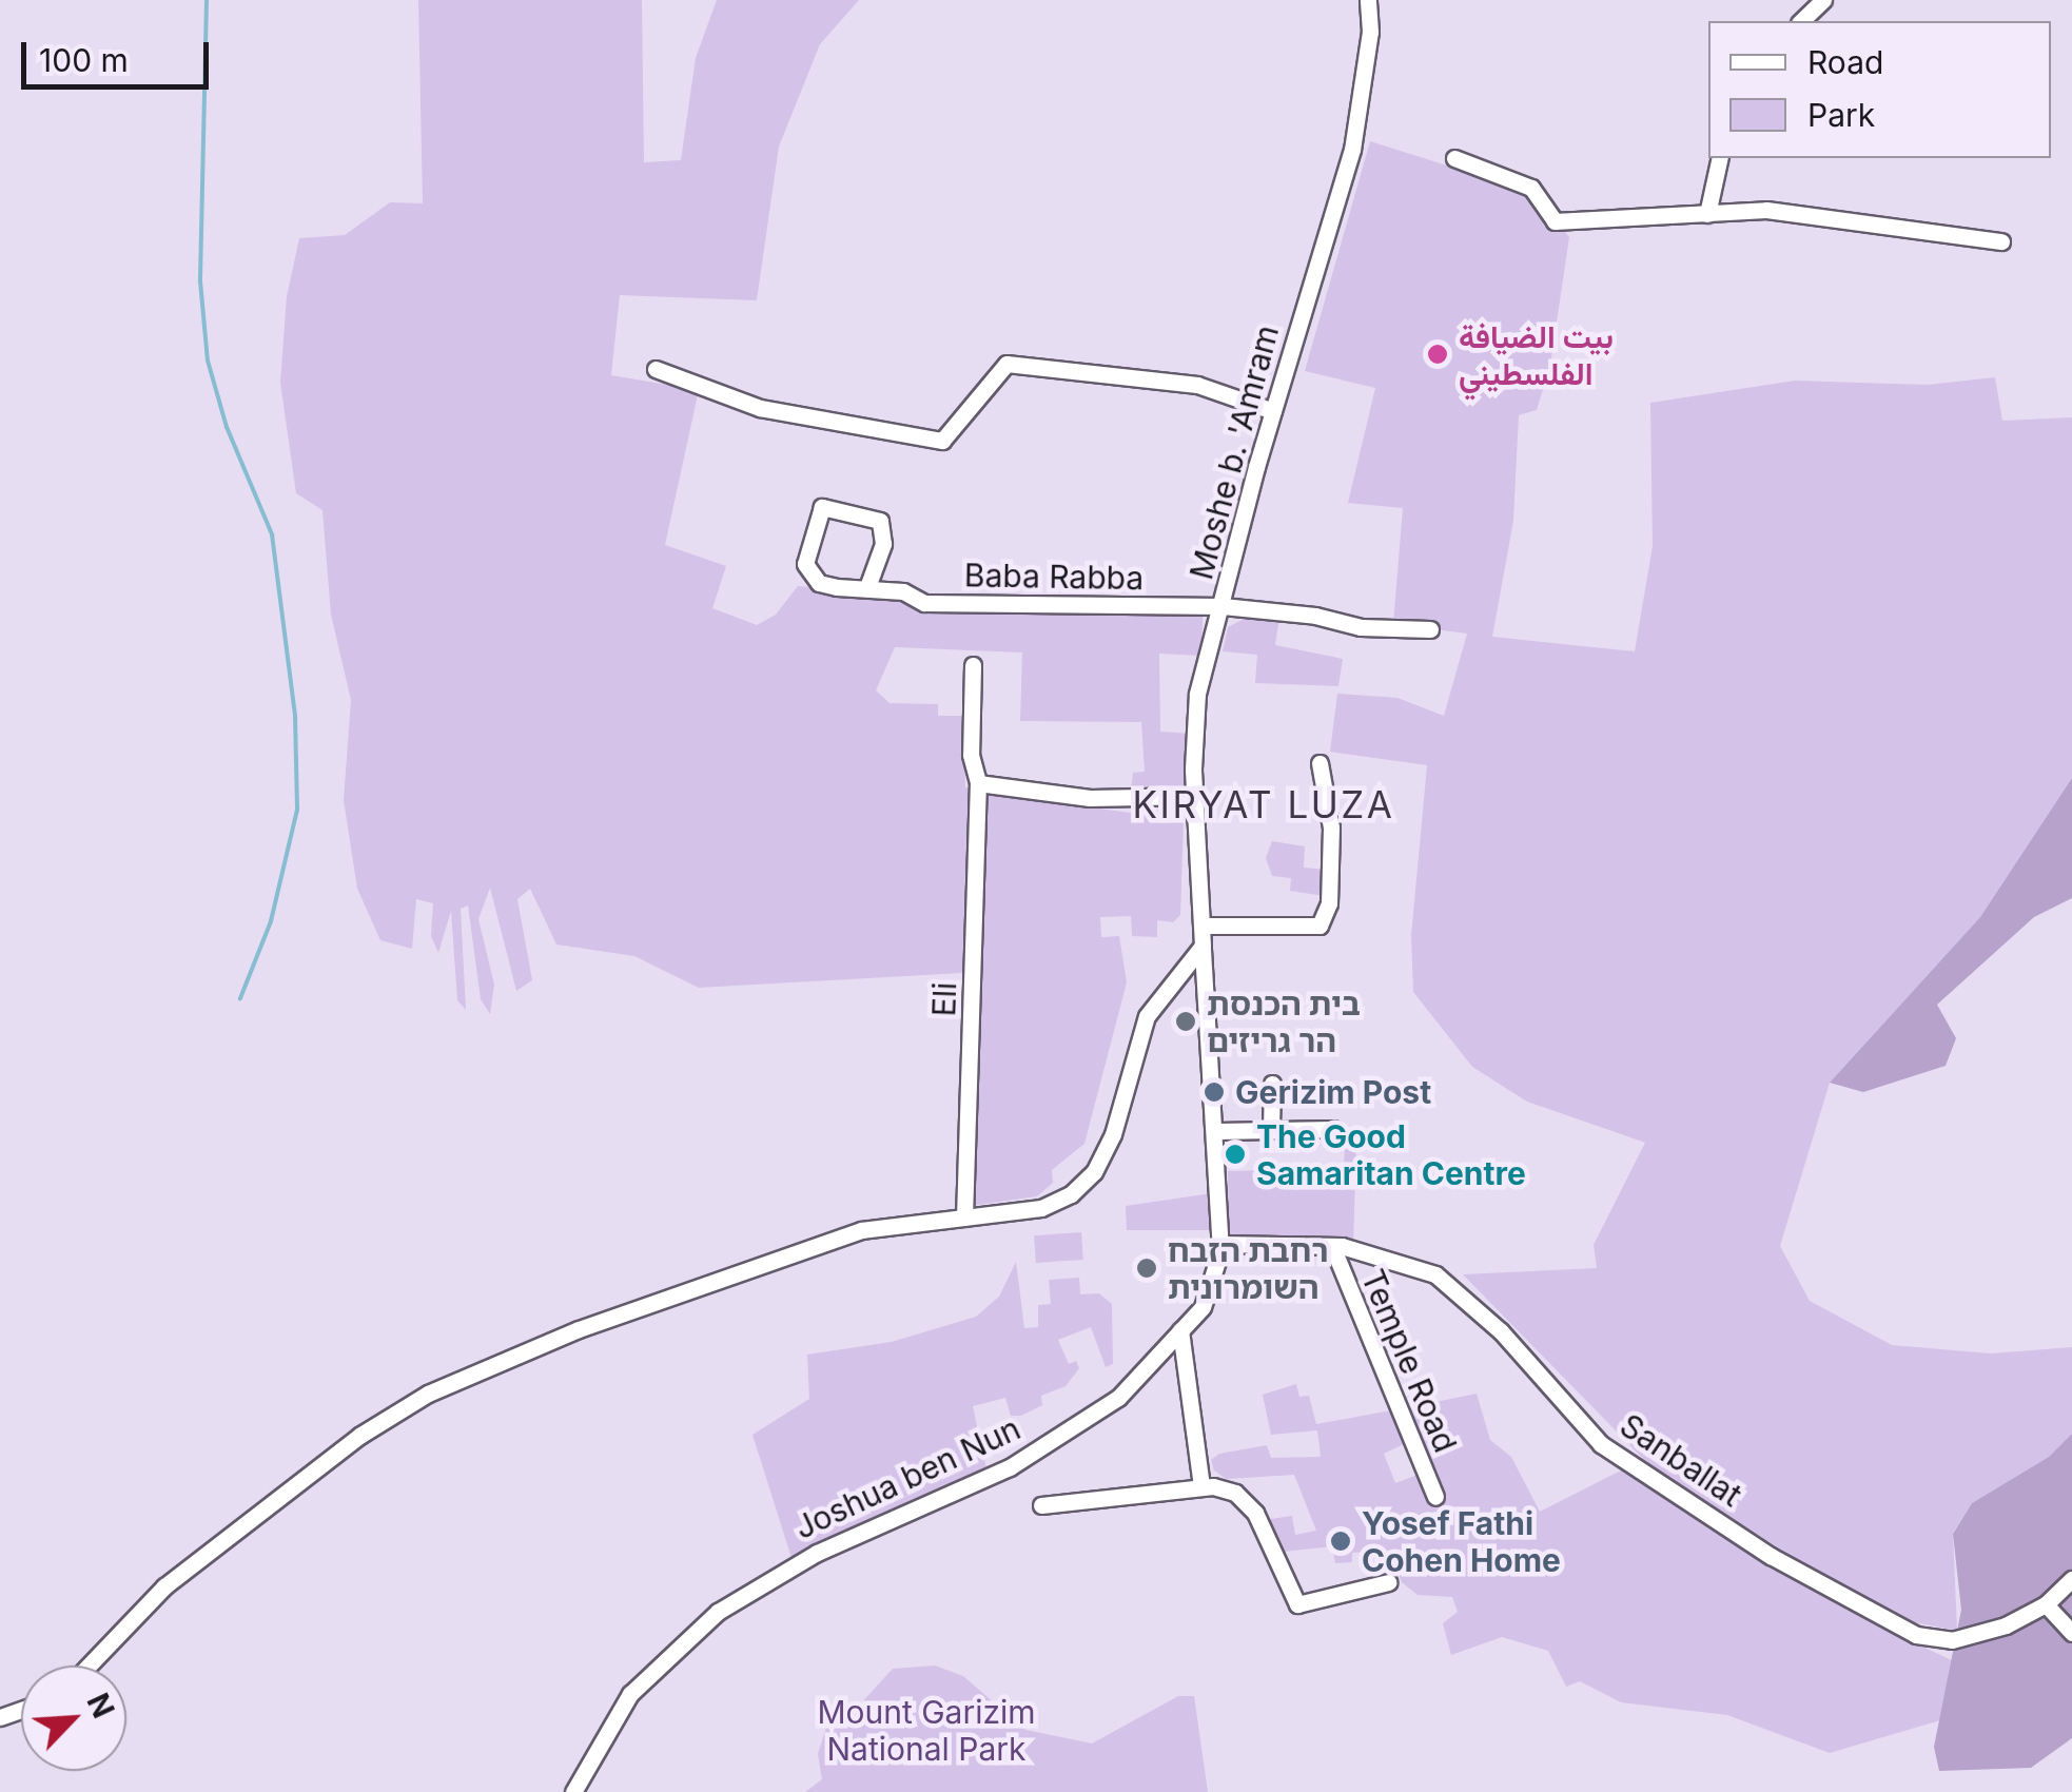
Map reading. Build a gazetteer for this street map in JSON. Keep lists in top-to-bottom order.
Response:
{
  "streets": {
    "street": [
      "Moshe b. 'Amram",
      "Baba Rabba",
      "Eli",
      "Temple Road",
      "Sanballat",
      "Joshua ben Nun"
    ]
  },
  "crossings": [
    ["Moshe b. 'Amram", "Baba Rabba"],
    ["Moshe b. 'Amram", "Joshua ben Nun"],
    ["Temple Road", "Sanballat"],
    ["Sanballat", "Joshua ben Nun"]
  ],
  "districts": ["KIRYAT LUZA"],
  "parks": ["Mount Garizim National Park"],
  "places": [
    "بيت الضيافة الفلسطيني",
    "בית הכנסת הר גריזים",
    "Gerizim Post",
    "The Good Samaritan Centre",
    "רחבת הזבח השומרונית",
    "Yosef Fathi Cohen Home"
  ],
  "legend": ["Road", "Park"],
  "scale_bar": "100 m",
  "north": "top right"
}
